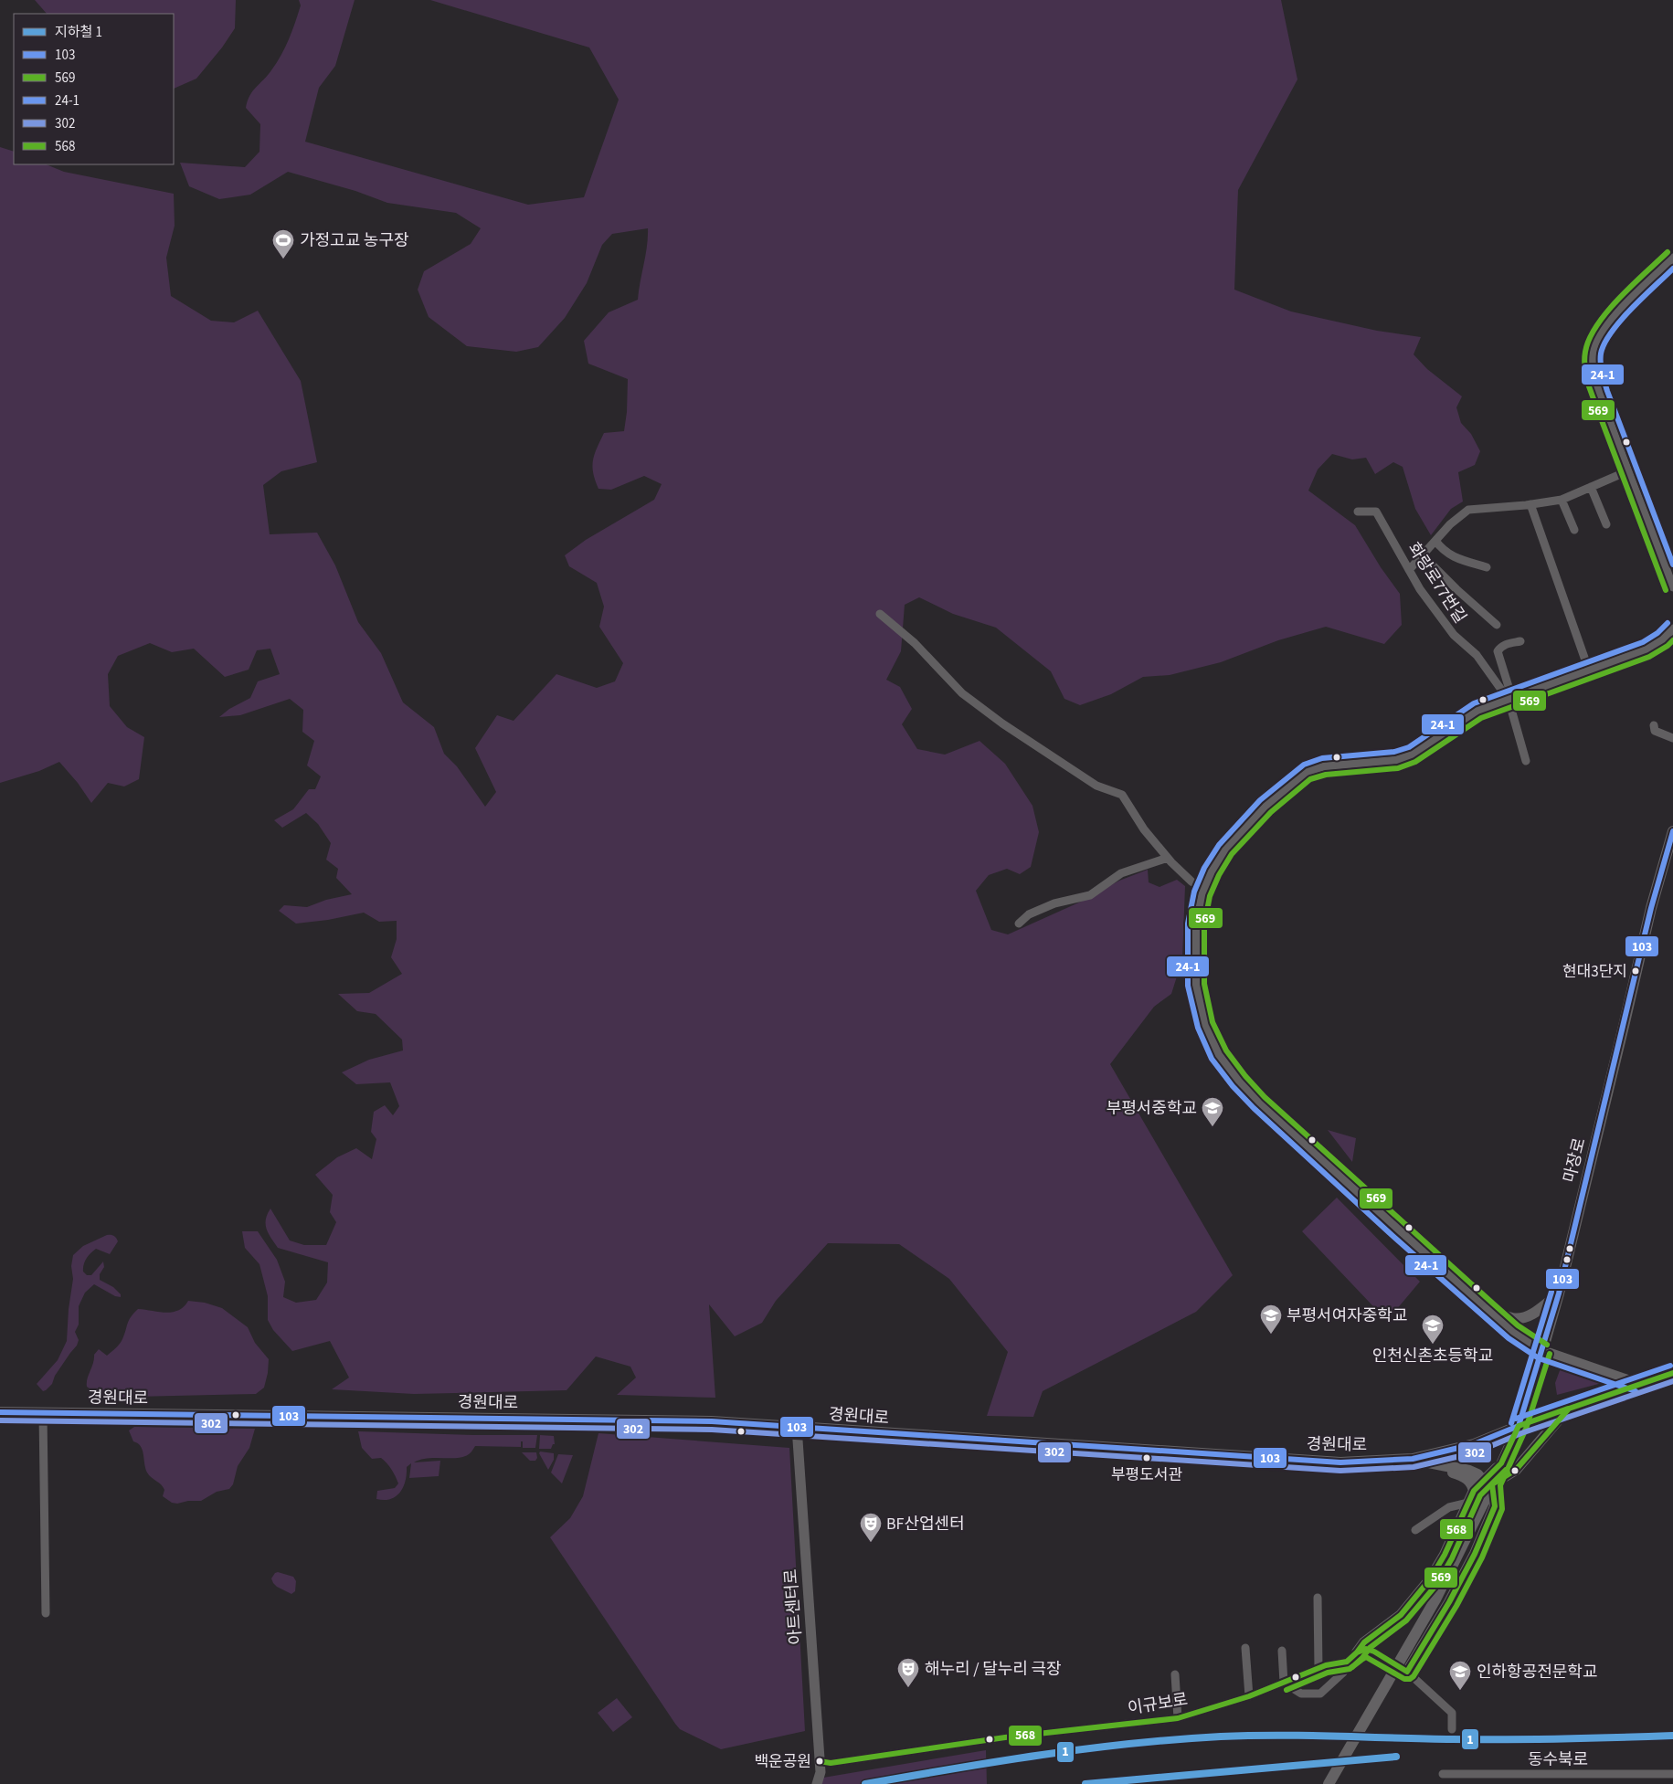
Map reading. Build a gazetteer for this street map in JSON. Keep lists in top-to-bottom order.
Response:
{
  "streets": {
    "main road": ["마장로", "경원대로"],
    "street": [
      "화랑로77번길",
      "아트센터로",
      "이규보로",
      "동수북로"
    ]
  },
  "crossings": [
    ["마장로", "경원대로"],
    ["경원대로", "아트센터로"],
    ["아트센터로", "이규보로"]
  ],
  "places": {
    "sports": ["가정고교 농구장"],
    "other": ["현대3단지", "부평도서관", "백운공원"],
    "school or university": [
      "부평서중학교",
      "부평서여자중학교",
      "인천신촌초등학교",
      "인하항공전문학교"
    ],
    "theatre": ["BF산업센터", "해누리 / 달누리 극장"]
  },
  "lines": [
    "transit line 569",
    "transit line 24-1",
    "transit line 103",
    "transit line 568",
    "transit line 302",
    "metro line 1"
  ],
  "legend": [
    "지하철 1",
    "103",
    "569",
    "24-1",
    "302",
    "568"
  ]
}
